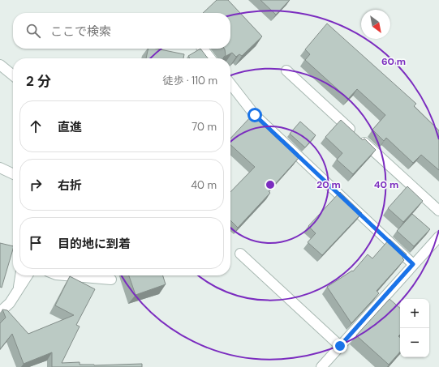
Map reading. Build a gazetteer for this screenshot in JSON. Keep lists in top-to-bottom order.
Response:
{
  "north": "bottom right",
  "page": {
    "search": "ここで検索",
    "heading": ["2 分", "徒歩 · 110 m"],
    "list": [
      ["直進", "70 m"],
      ["右折", "40 m"],
      "目的地に到着"
    ],
    "map_buttons": ["+", "−"]
  },
  "rings": ["60 m", "20 m", "40 m"]
}
